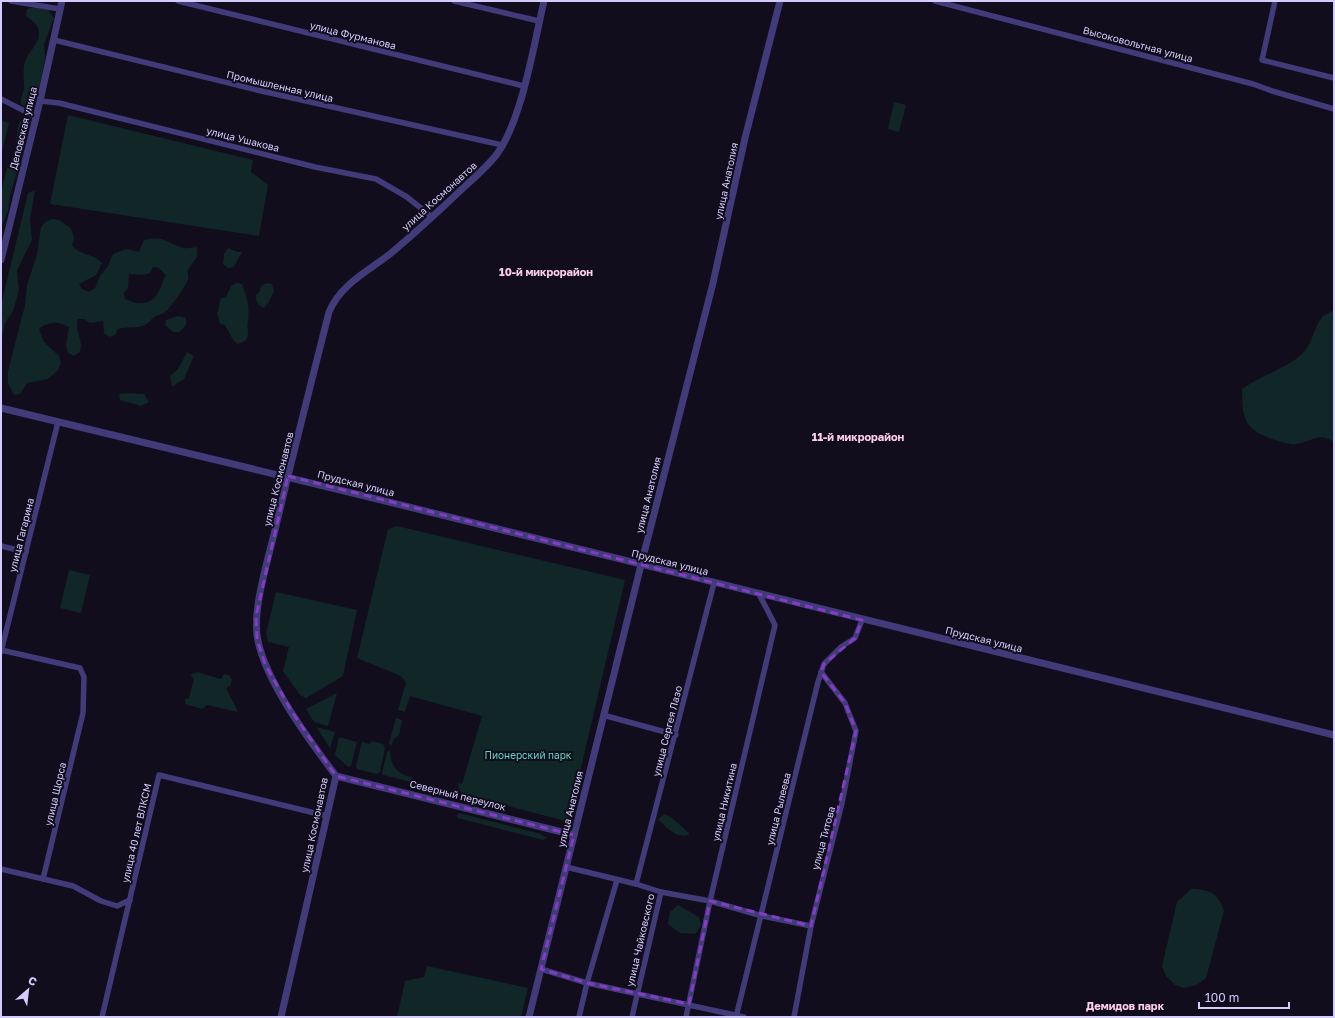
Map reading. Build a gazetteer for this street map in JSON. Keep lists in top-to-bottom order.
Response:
{
  "streets": {
    "street": [
      "улица Фурманова",
      "Высоковольтная улица",
      "Промышленная улица",
      "Деповская улица",
      "улица Ушакова",
      "улица Анатолия",
      "улица Космонавтов",
      "Прудская улица",
      "улица Гагарина",
      "улица Сергея Лазо",
      "улица Щорса",
      "Северный переулок",
      "улица Никитина",
      "улица Рылеева",
      "улица 40 лет ВЛКСМ",
      "улица Титова",
      "улица Чайковского"
    ]
  },
  "crossings": [
    ["улица Фурманова", "улица Космонавтов"],
    ["Промышленная улица", "Деповская улица"],
    ["Промышленная улица", "улица Космонавтов"],
    ["Деповская улица", "улица Ушакова"],
    ["улица Ушакова", "улица Космонавтов"],
    ["улица Анатолия", "Прудская улица"],
    ["улица Анатолия", "Северный переулок"],
    ["улица Анатолия", "улица Чайковского"],
    ["улица Космонавтов", "Прудская улица"],
    ["улица Космонавтов", "Северный переулок"],
    ["улица Космонавтов", "улица 40 лет ВЛКСМ"],
    ["Прудская улица", "улица Гагарина"],
    ["Прудская улица", "улица Сергея Лазо"],
    ["Прудская улица", "улица Никитина"],
    ["Прудская улица", "улица Рылеева"],
    ["улица Гагарина", "улица Щорса"],
    ["улица Сергея Лазо", "улица Чайковского"],
    ["улица Рылеева", "улица Титова"]
  ],
  "districts": ["10-й микрорайон", "11-й микрорайон", "Демидов парк"],
  "parks": ["Пионерский парк"],
  "scale_bar": "100 m",
  "north": "top right"
}
